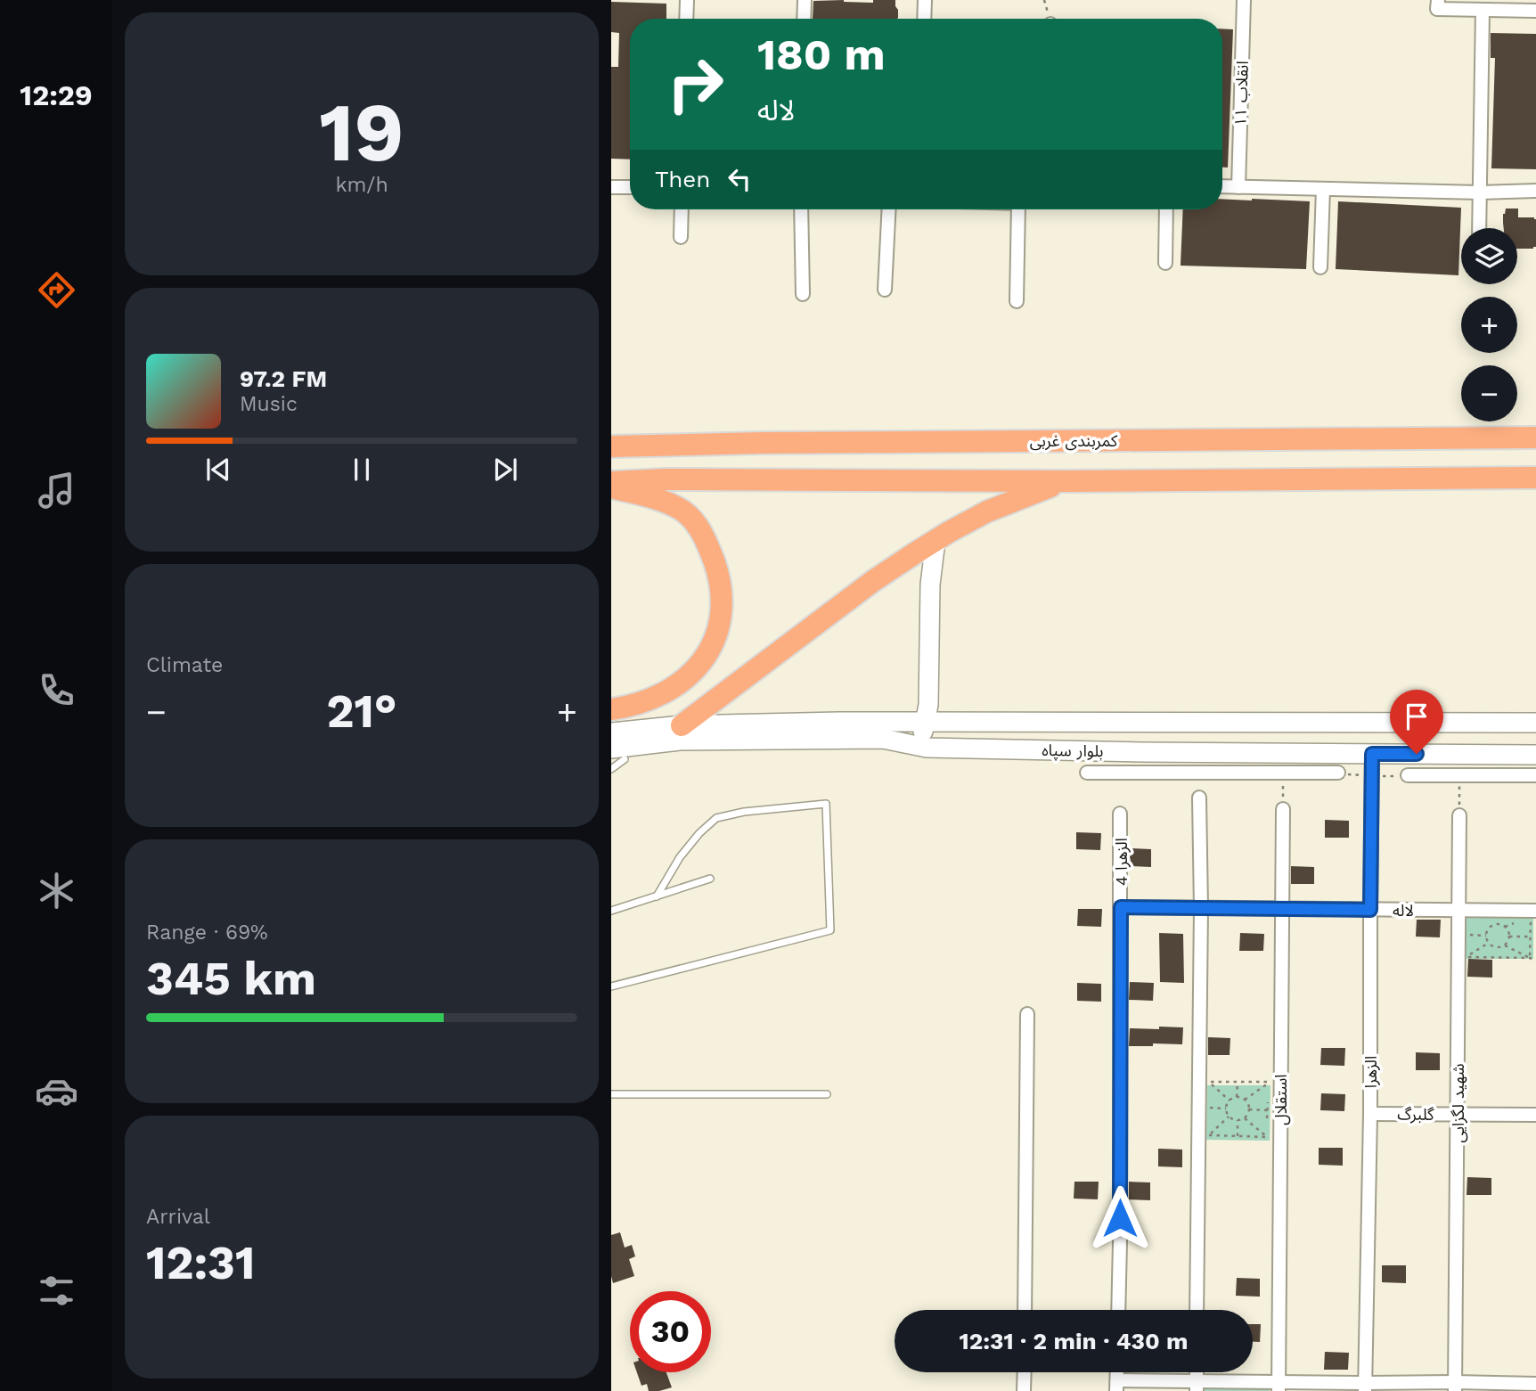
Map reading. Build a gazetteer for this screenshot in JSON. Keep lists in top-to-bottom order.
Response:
{
  "streets": {
    "highway": ["کمربندی غربی"],
    "main road": ["بلوار سپاه"],
    "street": [
      "انقلاب ۱۱",
      "الزهرا 4",
      "لاله",
      "الزهرا",
      "استقلال",
      "شهید لگزایی",
      "گلبرگ"
    ]
  },
  "crossings": [
    ["بلوار سپاه", "الزهرا"],
    ["الزهرا 4", "لاله"],
    ["لاله", "الزهرا"],
    ["لاله", "استقلال"],
    ["لاله", "شهید لگزایی"],
    ["الزهرا", "گلبرگ"],
    ["شهید لگزایی", "گلبرگ"]
  ],
  "page": {
    "tabs": "12:29",
    "tile": [
      ["19", "km/h"],
      "Climate",
      ["Range · 69%", "345 km"],
      ["Arrival", "12:31"]
    ],
    "turn": ["180 m", "لاله"],
    "then": "Then",
    "map_buttons": ["+", "−"],
    "song": ["97.2 FM", "Music"],
    "heat": ["−", "21°", "+"],
    "limit": "30",
    "trip": "12:31 · 2 min · 430 m"
  }
}
